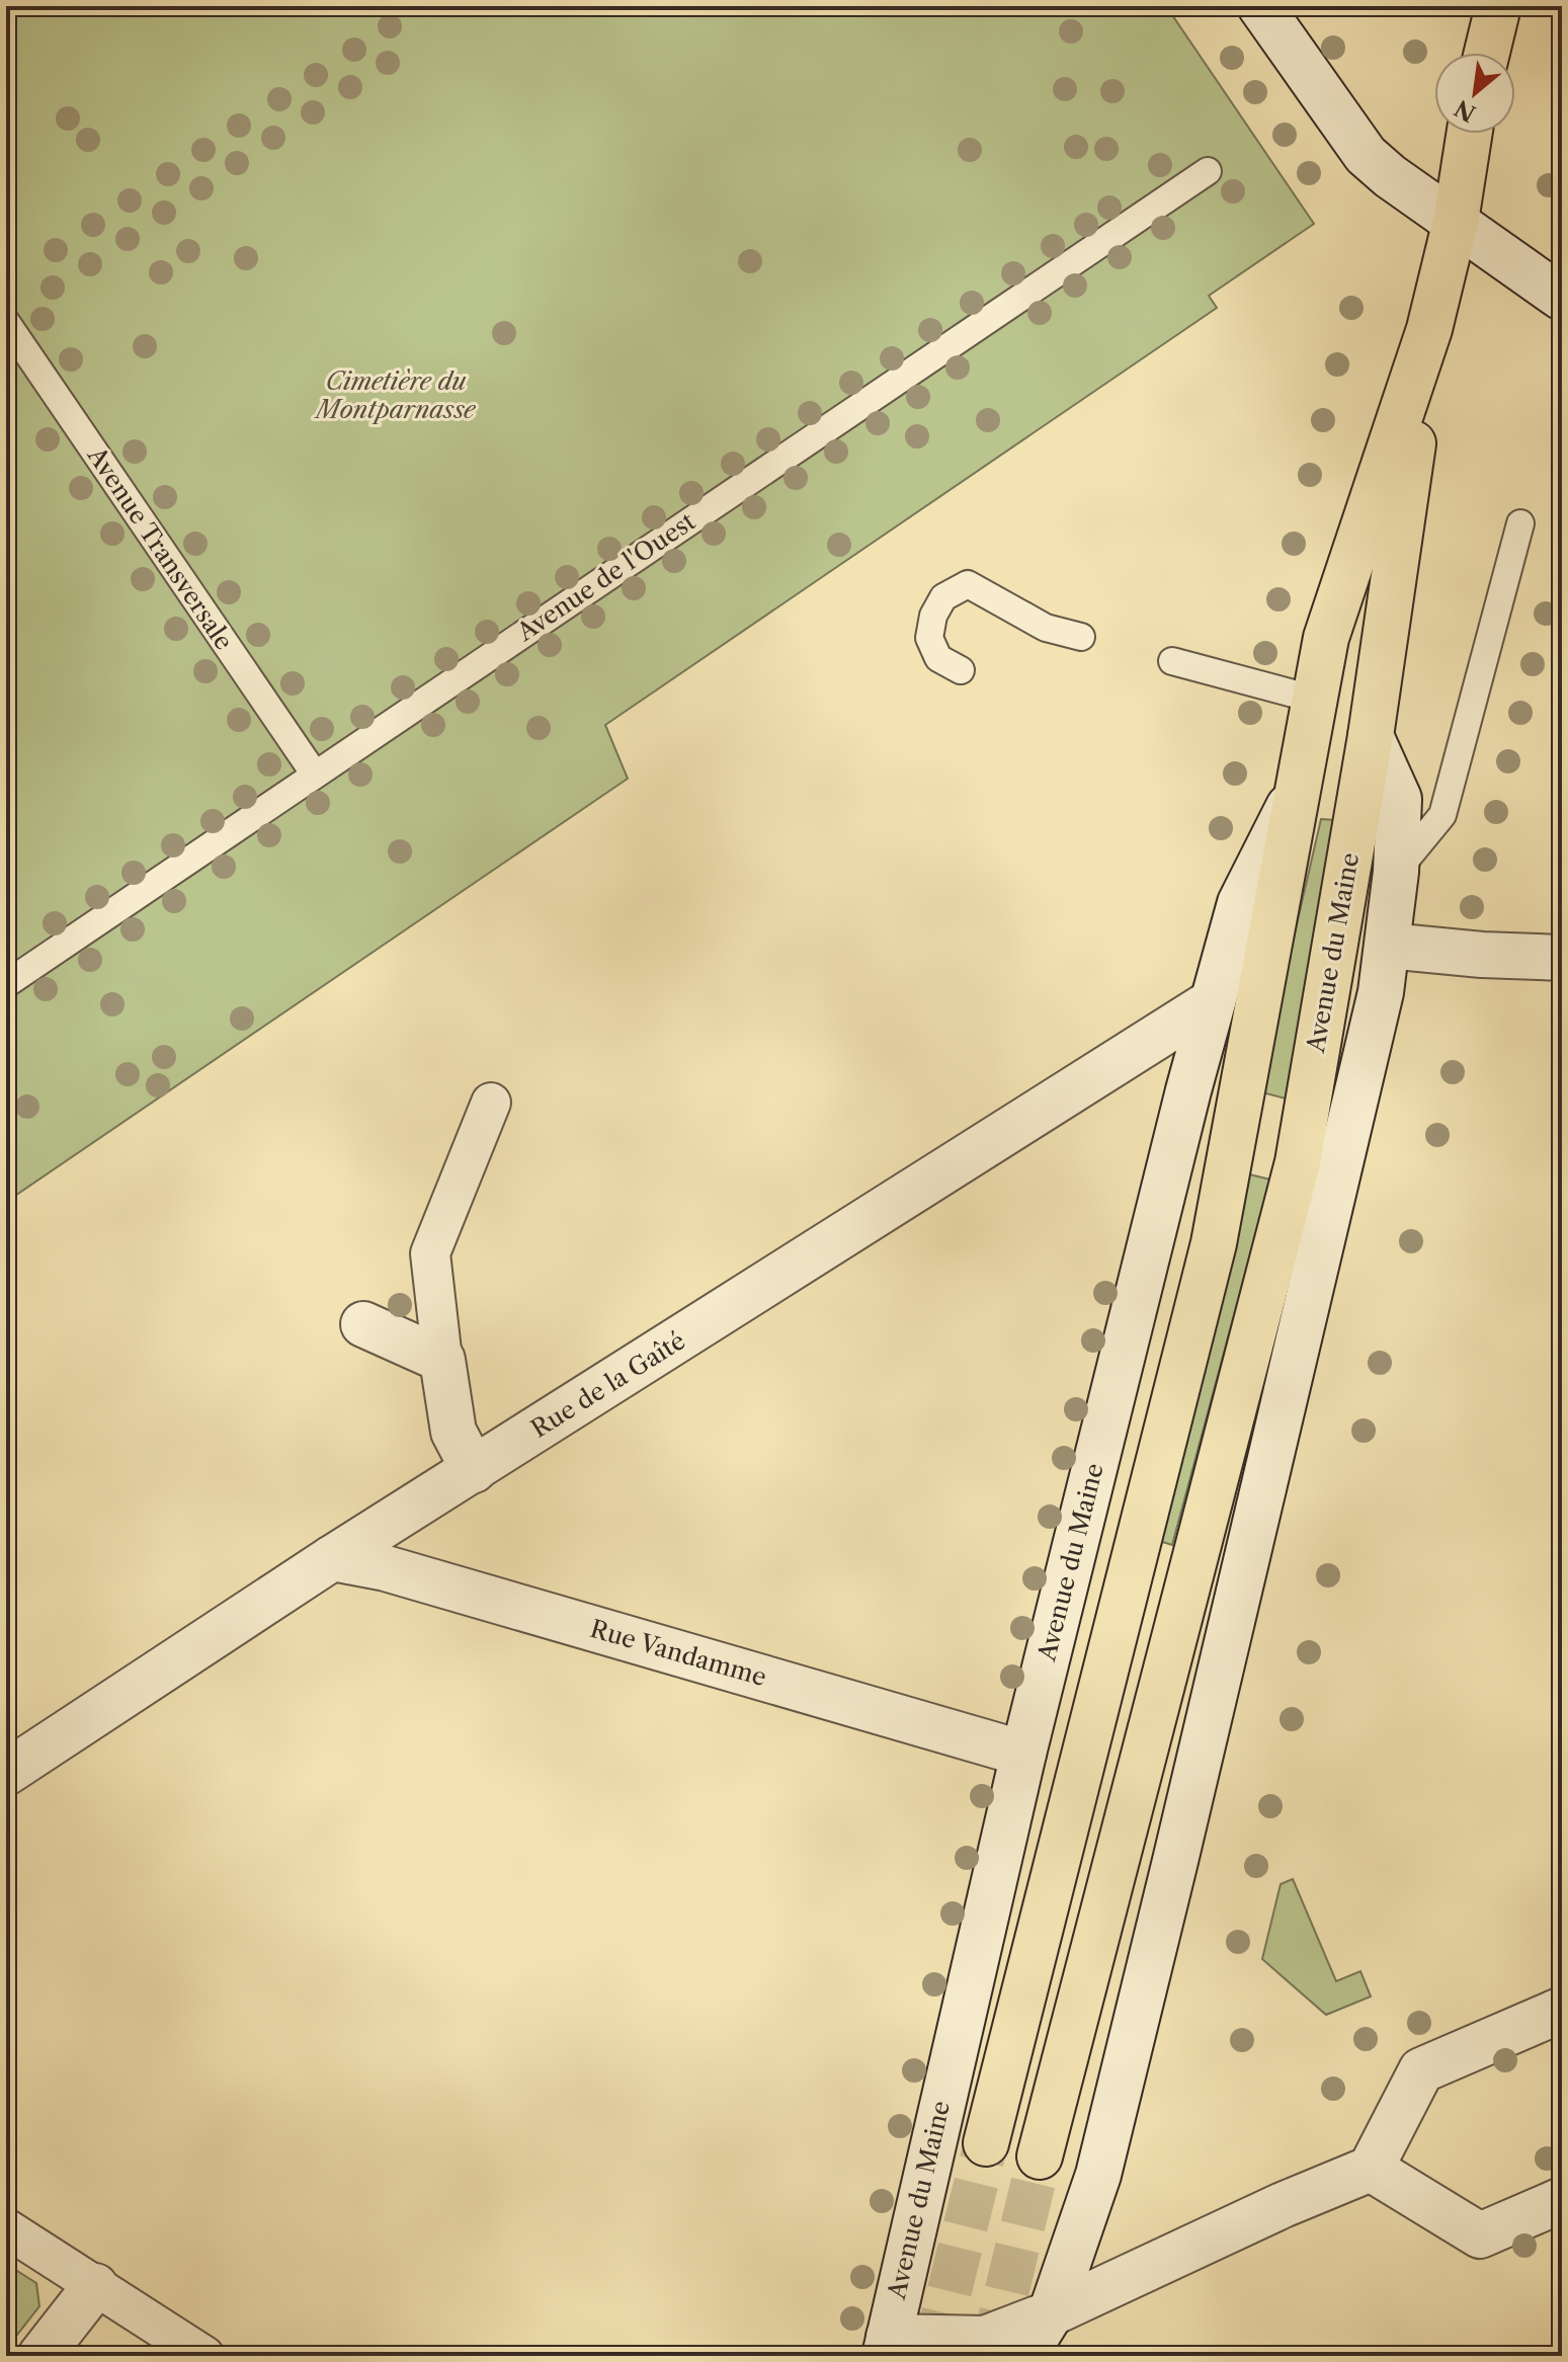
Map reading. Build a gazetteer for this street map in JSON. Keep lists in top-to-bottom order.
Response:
{
  "streets": {
    "main road": ["Avenue du Maine", "Rue de la Gaîté", "Rue Vandamme"],
    "lane": ["Avenue Transversale", "Avenue de l'Ouest"]
  },
  "crossings": [
    ["Avenue Transversale", "Avenue de l'Ouest"],
    ["Avenue du Maine", "Rue de la Gaîté"],
    ["Avenue du Maine", "Rue Vandamme"],
    ["Rue de la Gaîté", "Rue Vandamme"]
  ],
  "parks": ["Cimetière du Montparnasse"],
  "north": "bottom left"
}
